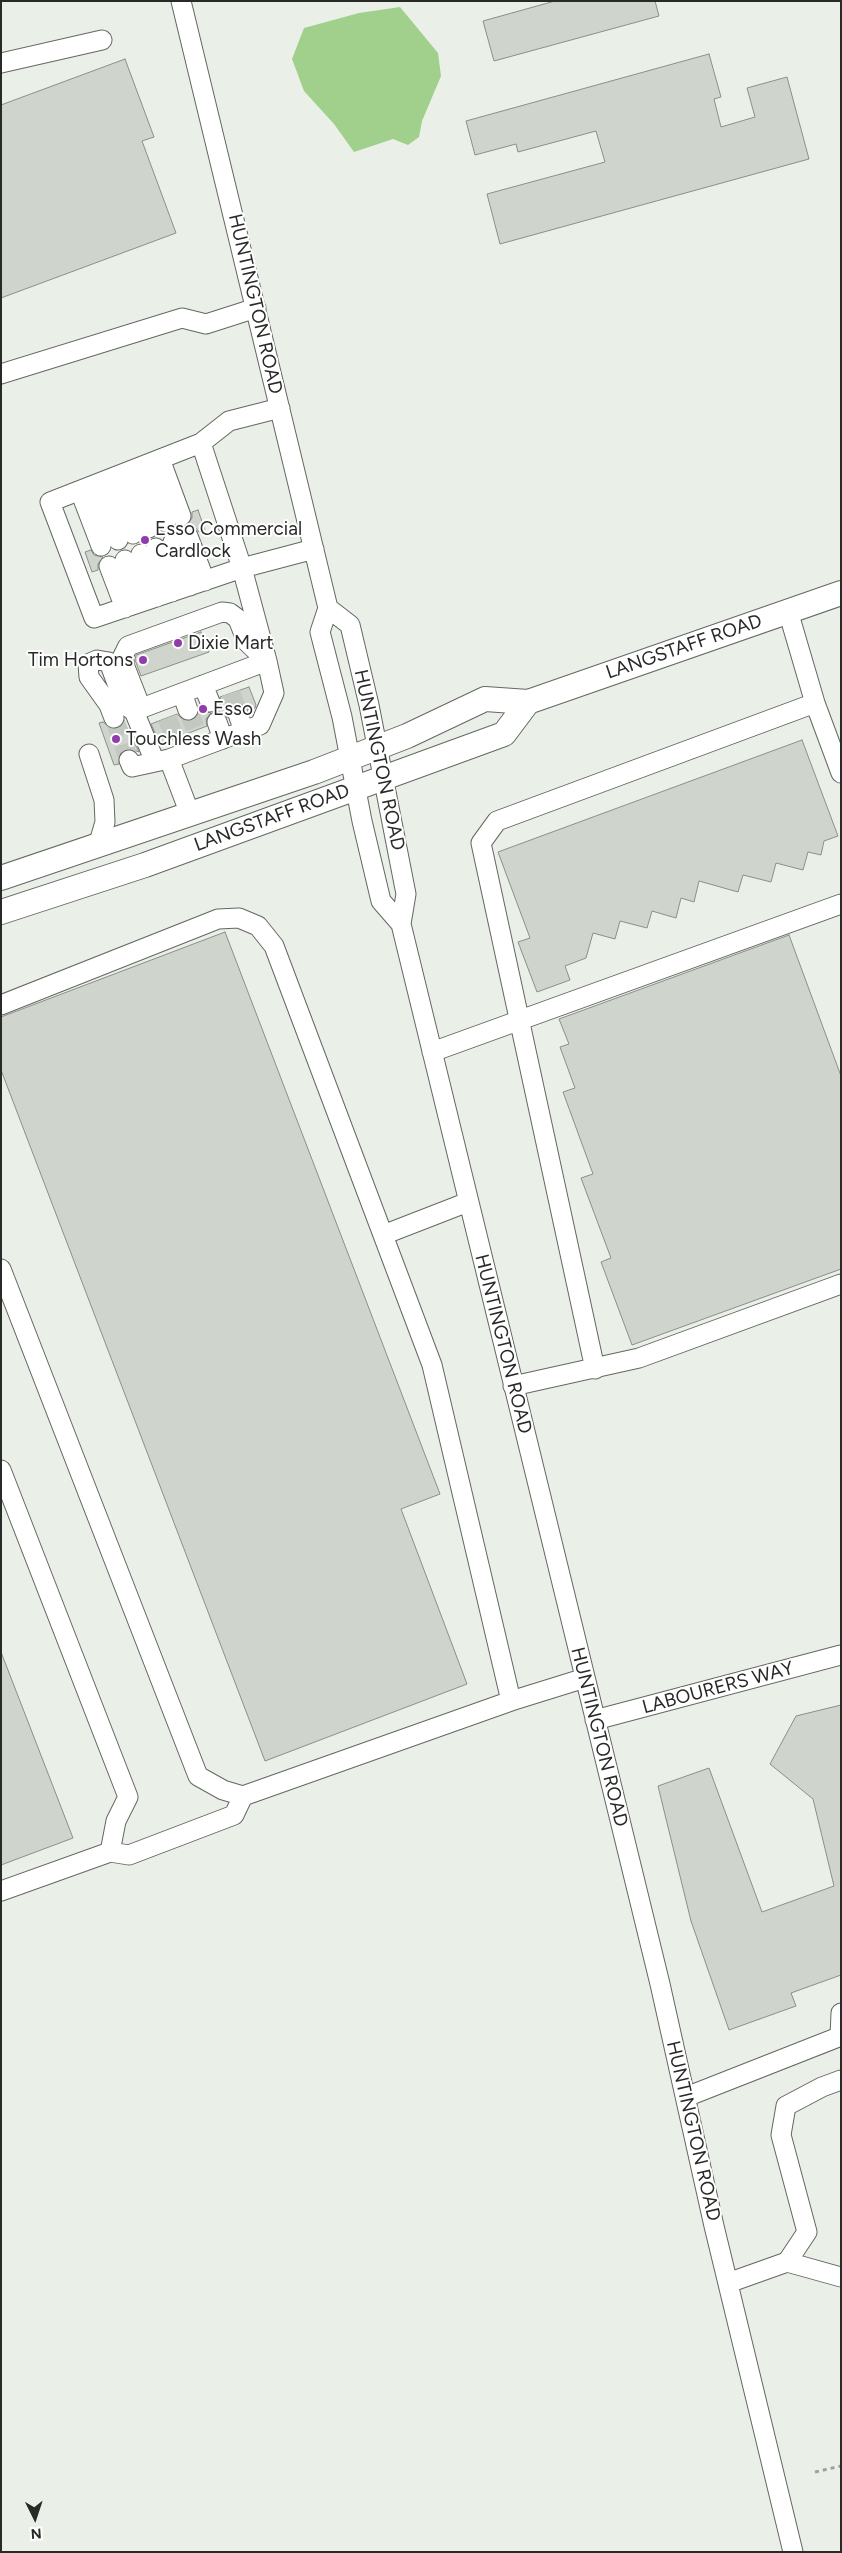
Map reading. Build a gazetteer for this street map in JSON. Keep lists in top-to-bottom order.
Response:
{
  "streets": {
    "main road": ["LANGSTAFF ROAD"],
    "street": ["HUNTINGTON ROAD", "LABOURERS WAY"]
  },
  "crossings": [
    ["HUNTINGTON ROAD", "LANGSTAFF ROAD"],
    ["HUNTINGTON ROAD", "LABOURERS WAY"]
  ],
  "places": [
    "Esso Commercial Cardlock",
    "Dixie Mart",
    "Tim Hortons",
    "Esso",
    "Touchless Wash"
  ],
  "north": "bottom"
}
